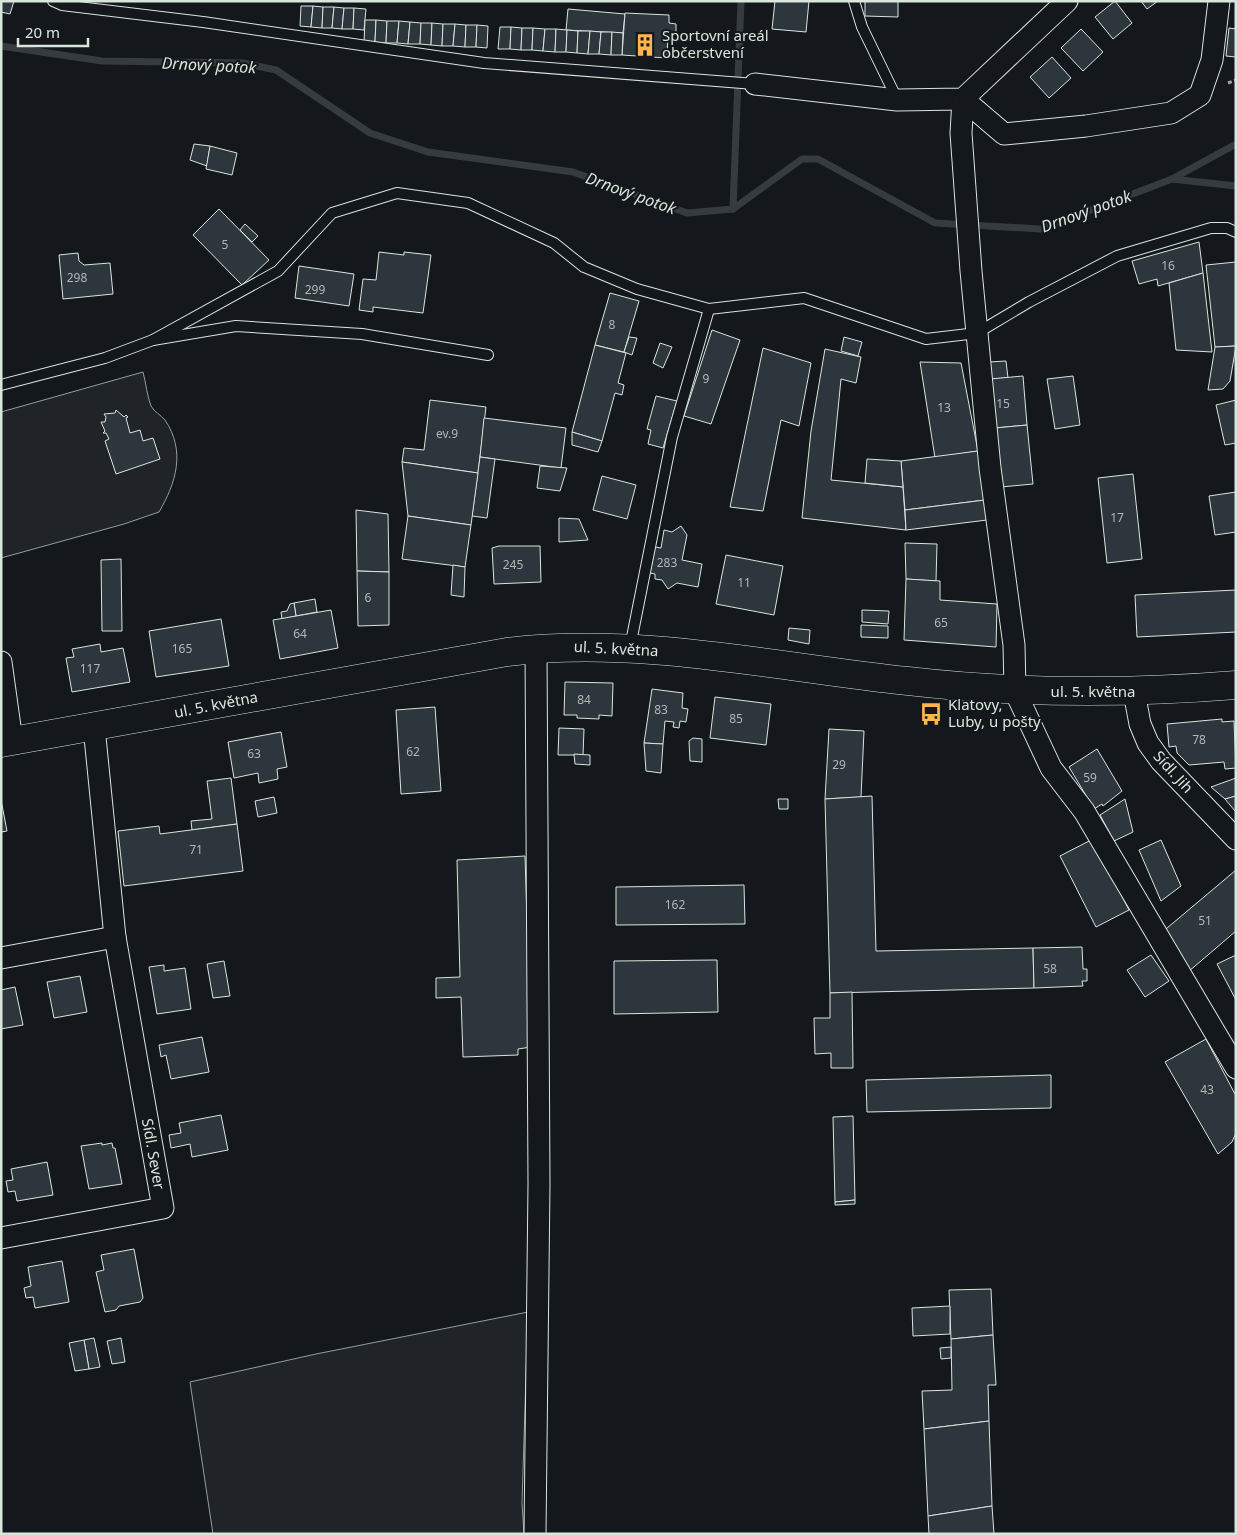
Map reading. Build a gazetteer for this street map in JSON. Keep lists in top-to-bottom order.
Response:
{
  "streets": {
    "street": ["ul. 5. května", "Sídl. Jih", "Sídl. Sever"]
  },
  "crossings": [
    ["ul. 5. května", "Sídl. Jih"],
    ["ul. 5. května", "Sídl. Sever"]
  ],
  "water": ["Drnový potok"],
  "places": {
    "building": ["Sportovní areál občerstvení"],
    "bus stop": ["Klatovy, Luby, u pošty"]
  },
  "house_numbers": [
    "5",
    "16",
    "298",
    "299",
    "8",
    "9",
    "15",
    "13",
    "ev.9",
    "17",
    "283",
    "245",
    "11",
    "6",
    "65",
    "64",
    "165",
    "117",
    "84",
    "83",
    "85",
    "78",
    "62",
    "63",
    "29",
    "59",
    "71",
    "162",
    "51",
    "58",
    "43"
  ],
  "scale_bar": "20 m"
}
